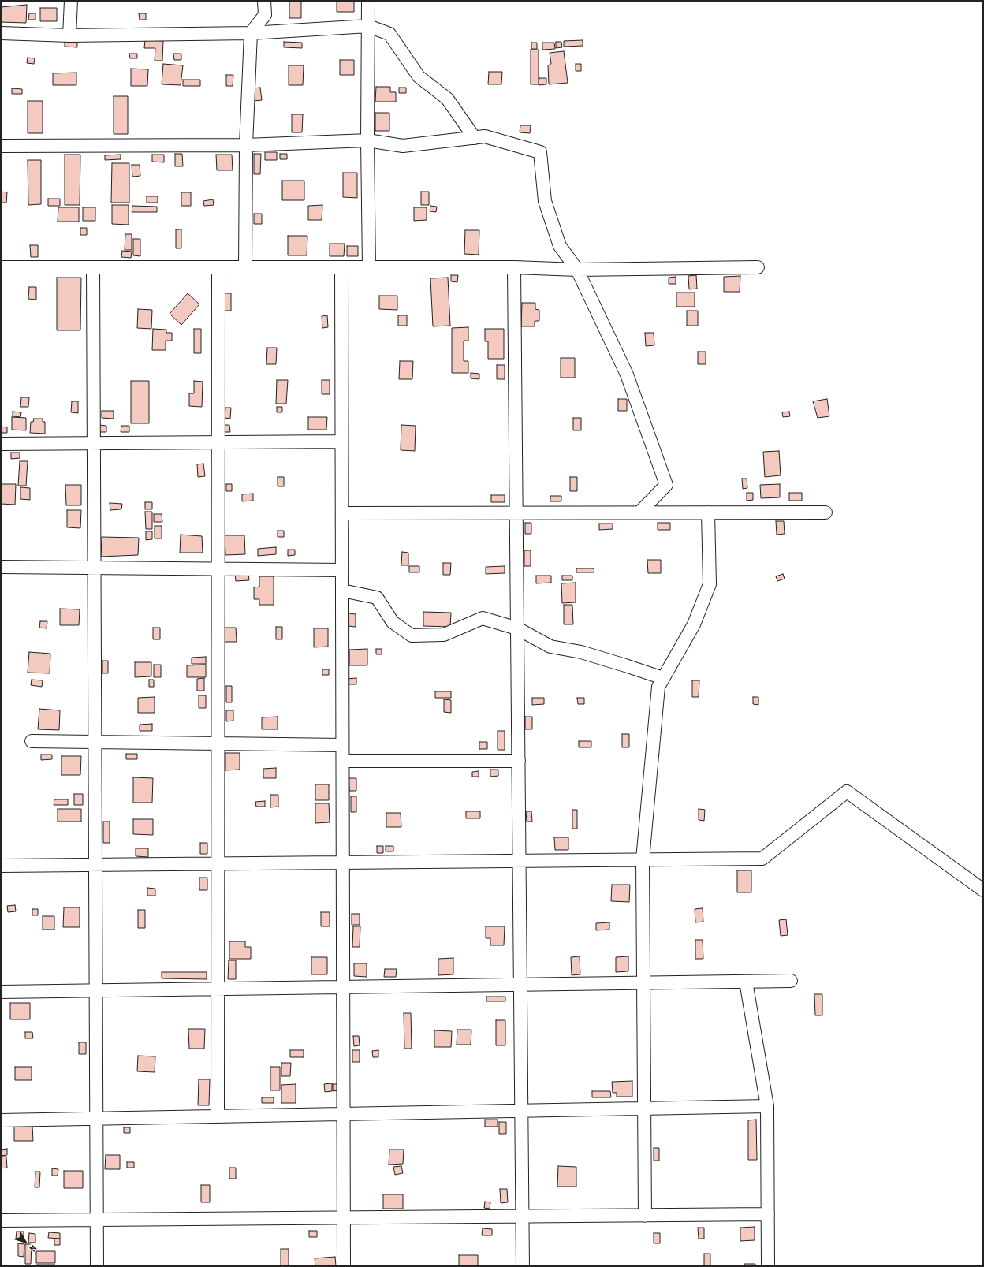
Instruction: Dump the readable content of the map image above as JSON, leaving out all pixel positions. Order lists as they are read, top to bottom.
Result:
{
  "north": "bottom right"
}
